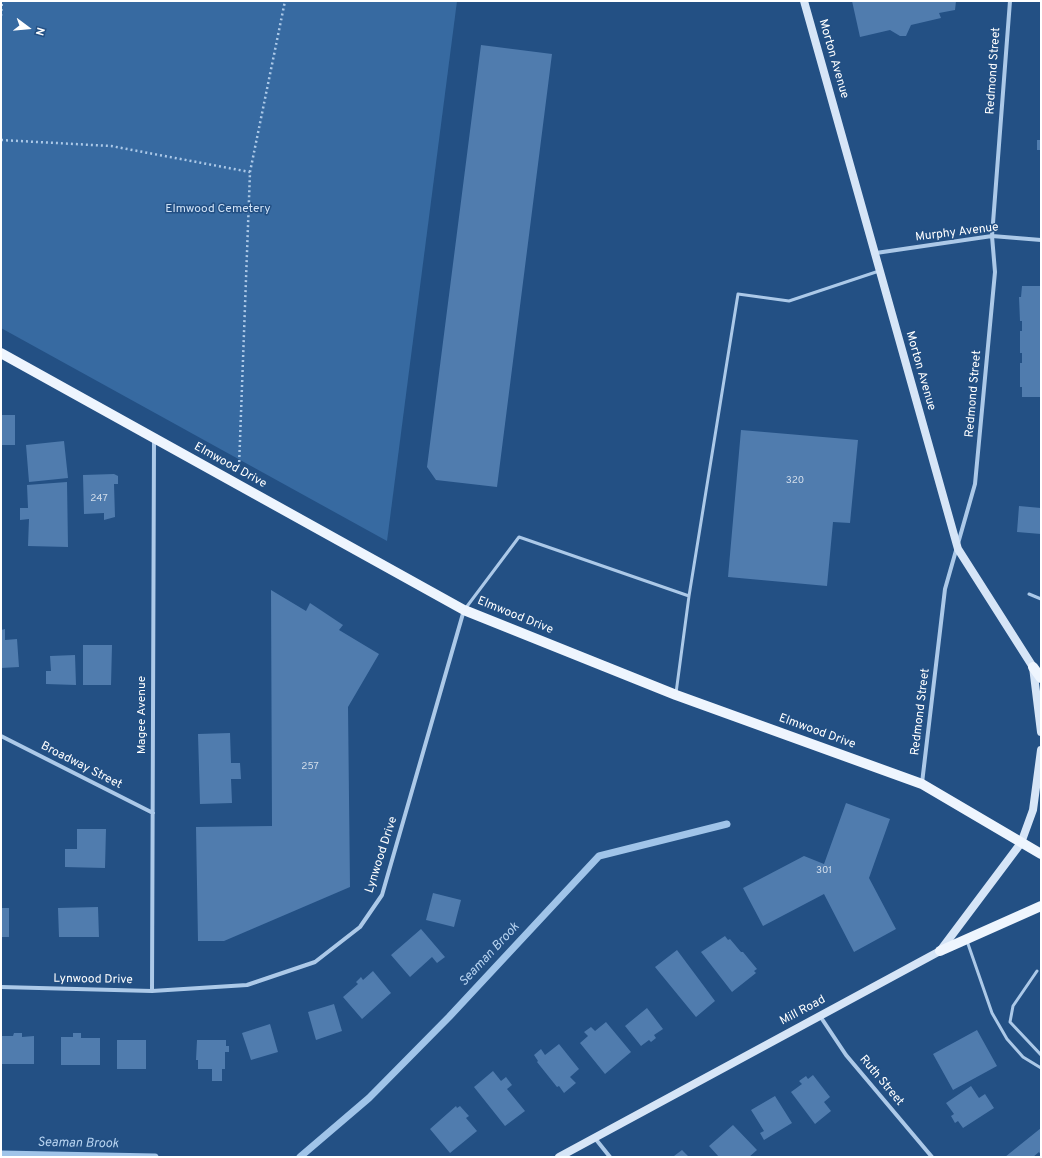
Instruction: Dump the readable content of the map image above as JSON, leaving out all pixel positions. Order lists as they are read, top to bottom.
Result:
{
  "streets": {
    "main road": ["Elmwood Drive"],
    "street": [
      "Morton Avenue",
      "Redmond Street",
      "Murphy Avenue",
      "Magee Avenue",
      "Broadway Street",
      "Lynwood Drive",
      "Mill Road",
      "Ruth Street"
    ]
  },
  "crossings": [
    ["Morton Avenue", "Redmond Street"],
    ["Morton Avenue", "Murphy Avenue"],
    ["Redmond Street", "Murphy Avenue"],
    ["Redmond Street", "Elmwood Drive"],
    ["Elmwood Drive", "Magee Avenue"],
    ["Elmwood Drive", "Lynwood Drive"],
    ["Elmwood Drive", "Mill Road"],
    ["Magee Avenue", "Broadway Street"],
    ["Magee Avenue", "Lynwood Drive"],
    ["Mill Road", "Ruth Street"]
  ],
  "water": ["Seaman Brook"],
  "parks": ["Elmwood Cemetery"],
  "house_numbers": [
    "320",
    "247",
    "257",
    "301"
  ],
  "north": "right"
}
